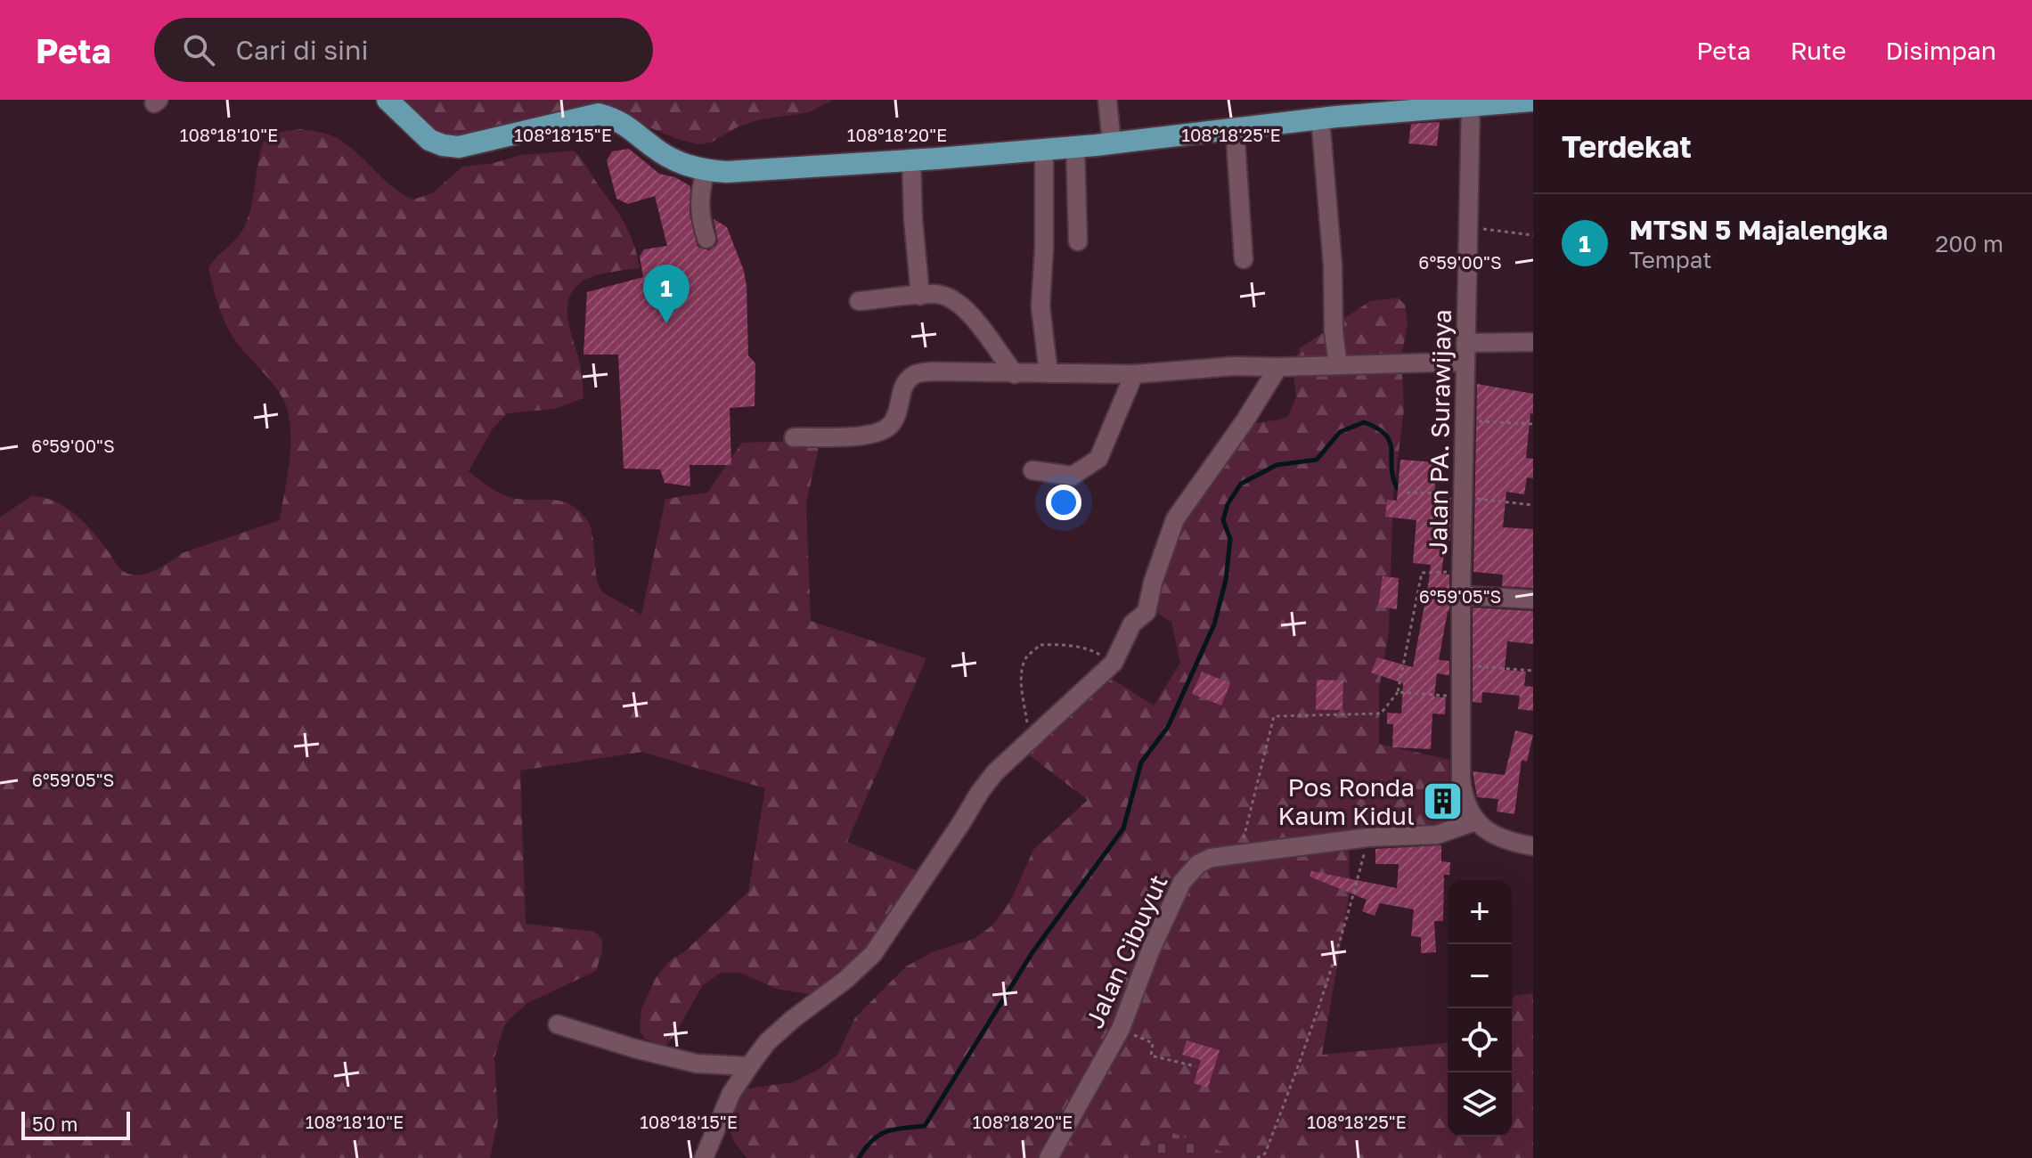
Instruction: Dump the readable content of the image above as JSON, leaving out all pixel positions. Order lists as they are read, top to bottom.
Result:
{
  "streets": {
    "street": ["Jalan PA. Surawijaya", "Jalan Cibuyut"]
  },
  "crossings": [
    ["Jalan PA. Surawijaya", "Jalan Cibuyut"]
  ],
  "places": {
    "building": ["Pos Ronda Kaum Kidul"]
  },
  "scale_bar": "50 m",
  "page": {
    "header": "Peta",
    "search": "Cari di sini",
    "nav": ["Peta", "Rute", "Disimpan"],
    "heading": "Terdekat",
    "list": [
      {
        "mark": "1",
        "name": "MTSN 5 Majalengka",
        "note": "Tempat",
        "value": "200 m"
      }
    ],
    "pins": "1",
    "map_buttons": ["+", "−"],
    "scale": "50 m"
  },
  "coordinates": [
    "108°18'10\"E",
    "108°18'15\"E",
    "108°18'20\"E",
    "108°18'25\"E",
    "6°59'00\"S",
    "6°59'05\"S"
  ]
}
